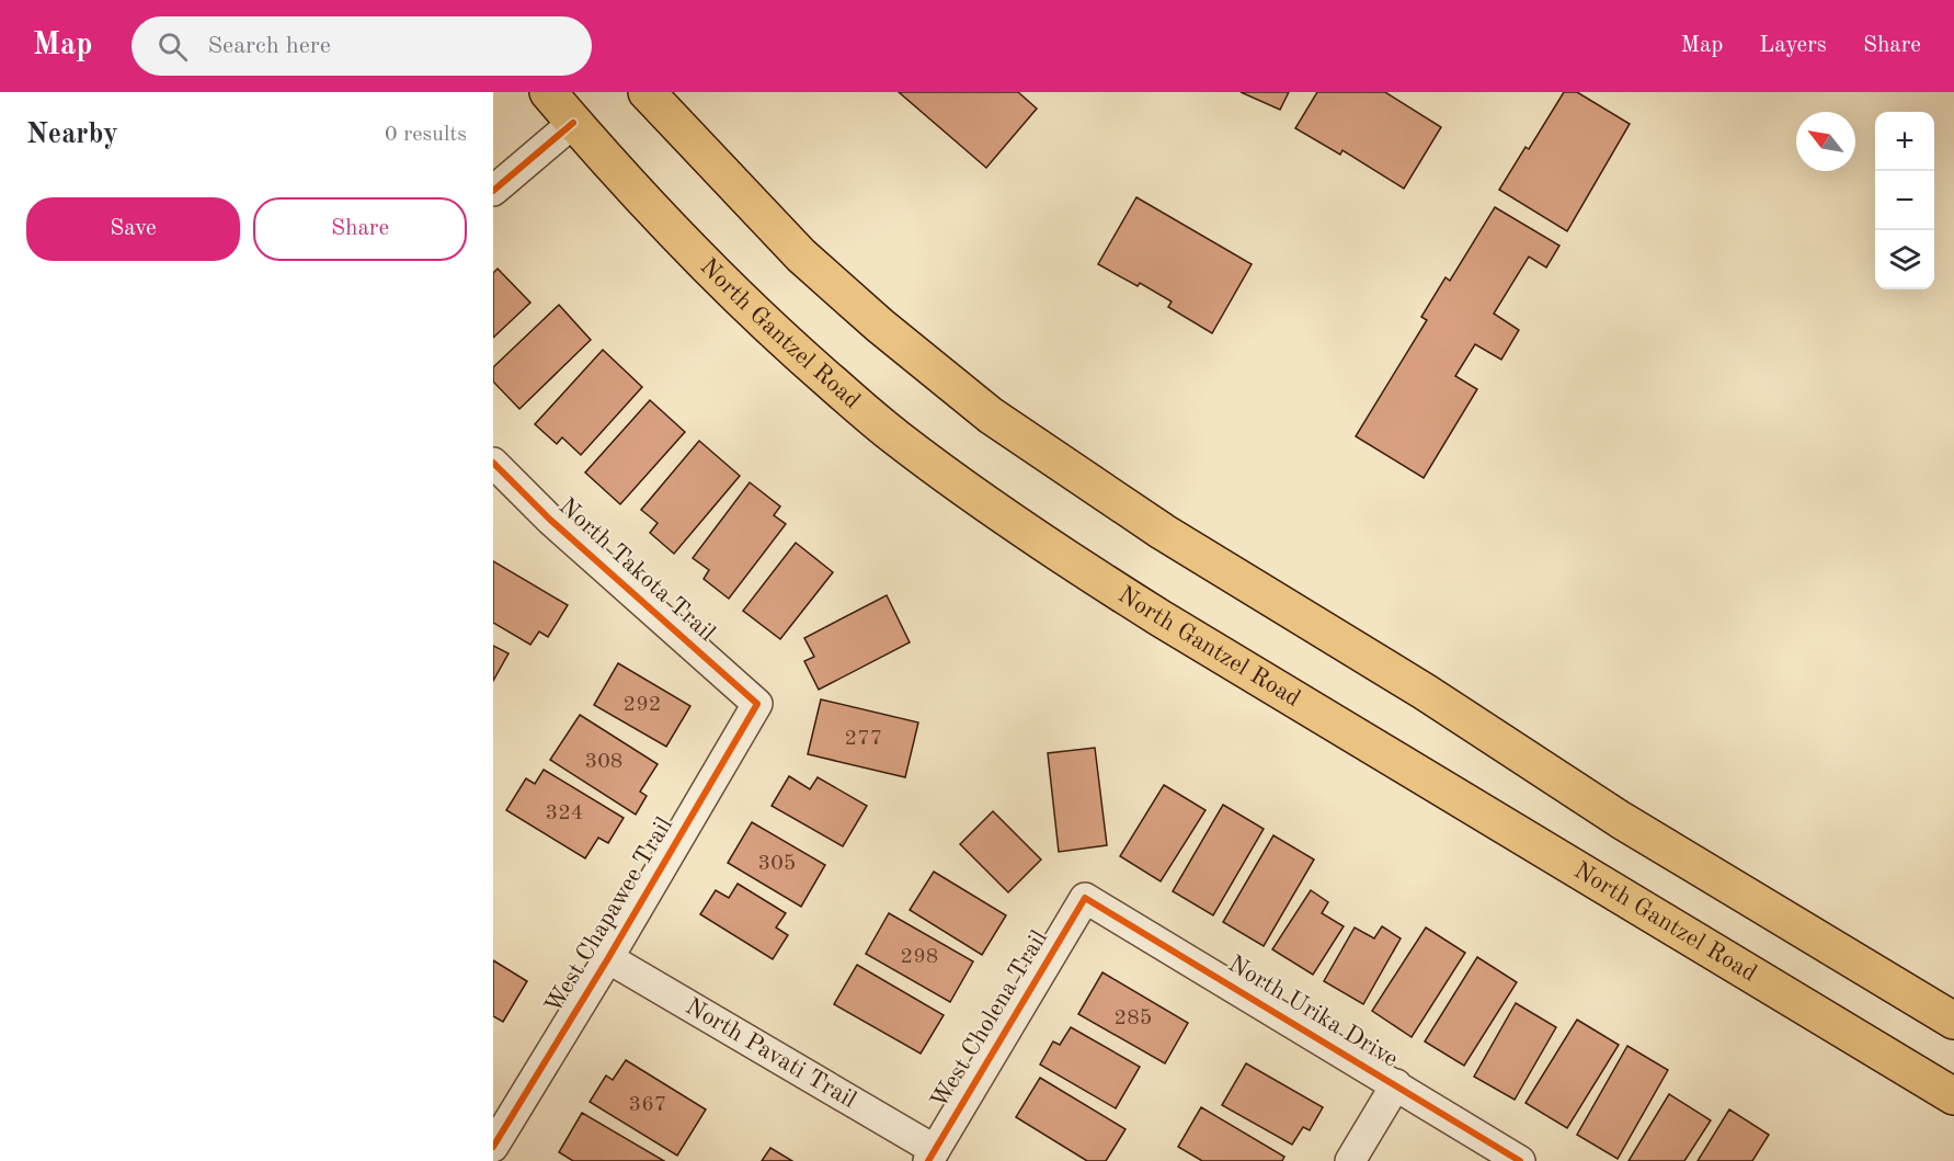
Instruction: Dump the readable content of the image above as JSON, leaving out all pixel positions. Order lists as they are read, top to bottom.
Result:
{
  "streets": {
    "main road": ["North Gantzel Road"],
    "street": [
      "North Takota Trail",
      "West Chapawee Trail",
      "North Urika Drive",
      "West Cholena Trail",
      "North Pavati Trail"
    ]
  },
  "crossings": [
    ["North Takota Trail", "West Chapawee Trail"],
    ["West Chapawee Trail", "North Pavati Trail"],
    ["North Urika Drive", "West Cholena Trail"],
    ["West Cholena Trail", "North Pavati Trail"]
  ],
  "house_numbers": [
    "292",
    "277",
    "308",
    "324",
    "305",
    "298",
    "285",
    "367"
  ],
  "north": "top left",
  "page": {
    "header": "Map",
    "search": "Search here",
    "nav": ["Map", "Layers", "Share"],
    "heading": ["Nearby", "0 results"],
    "map_buttons": ["+", "−"],
    "buttons": ["Save", "Share"]
  }
}
